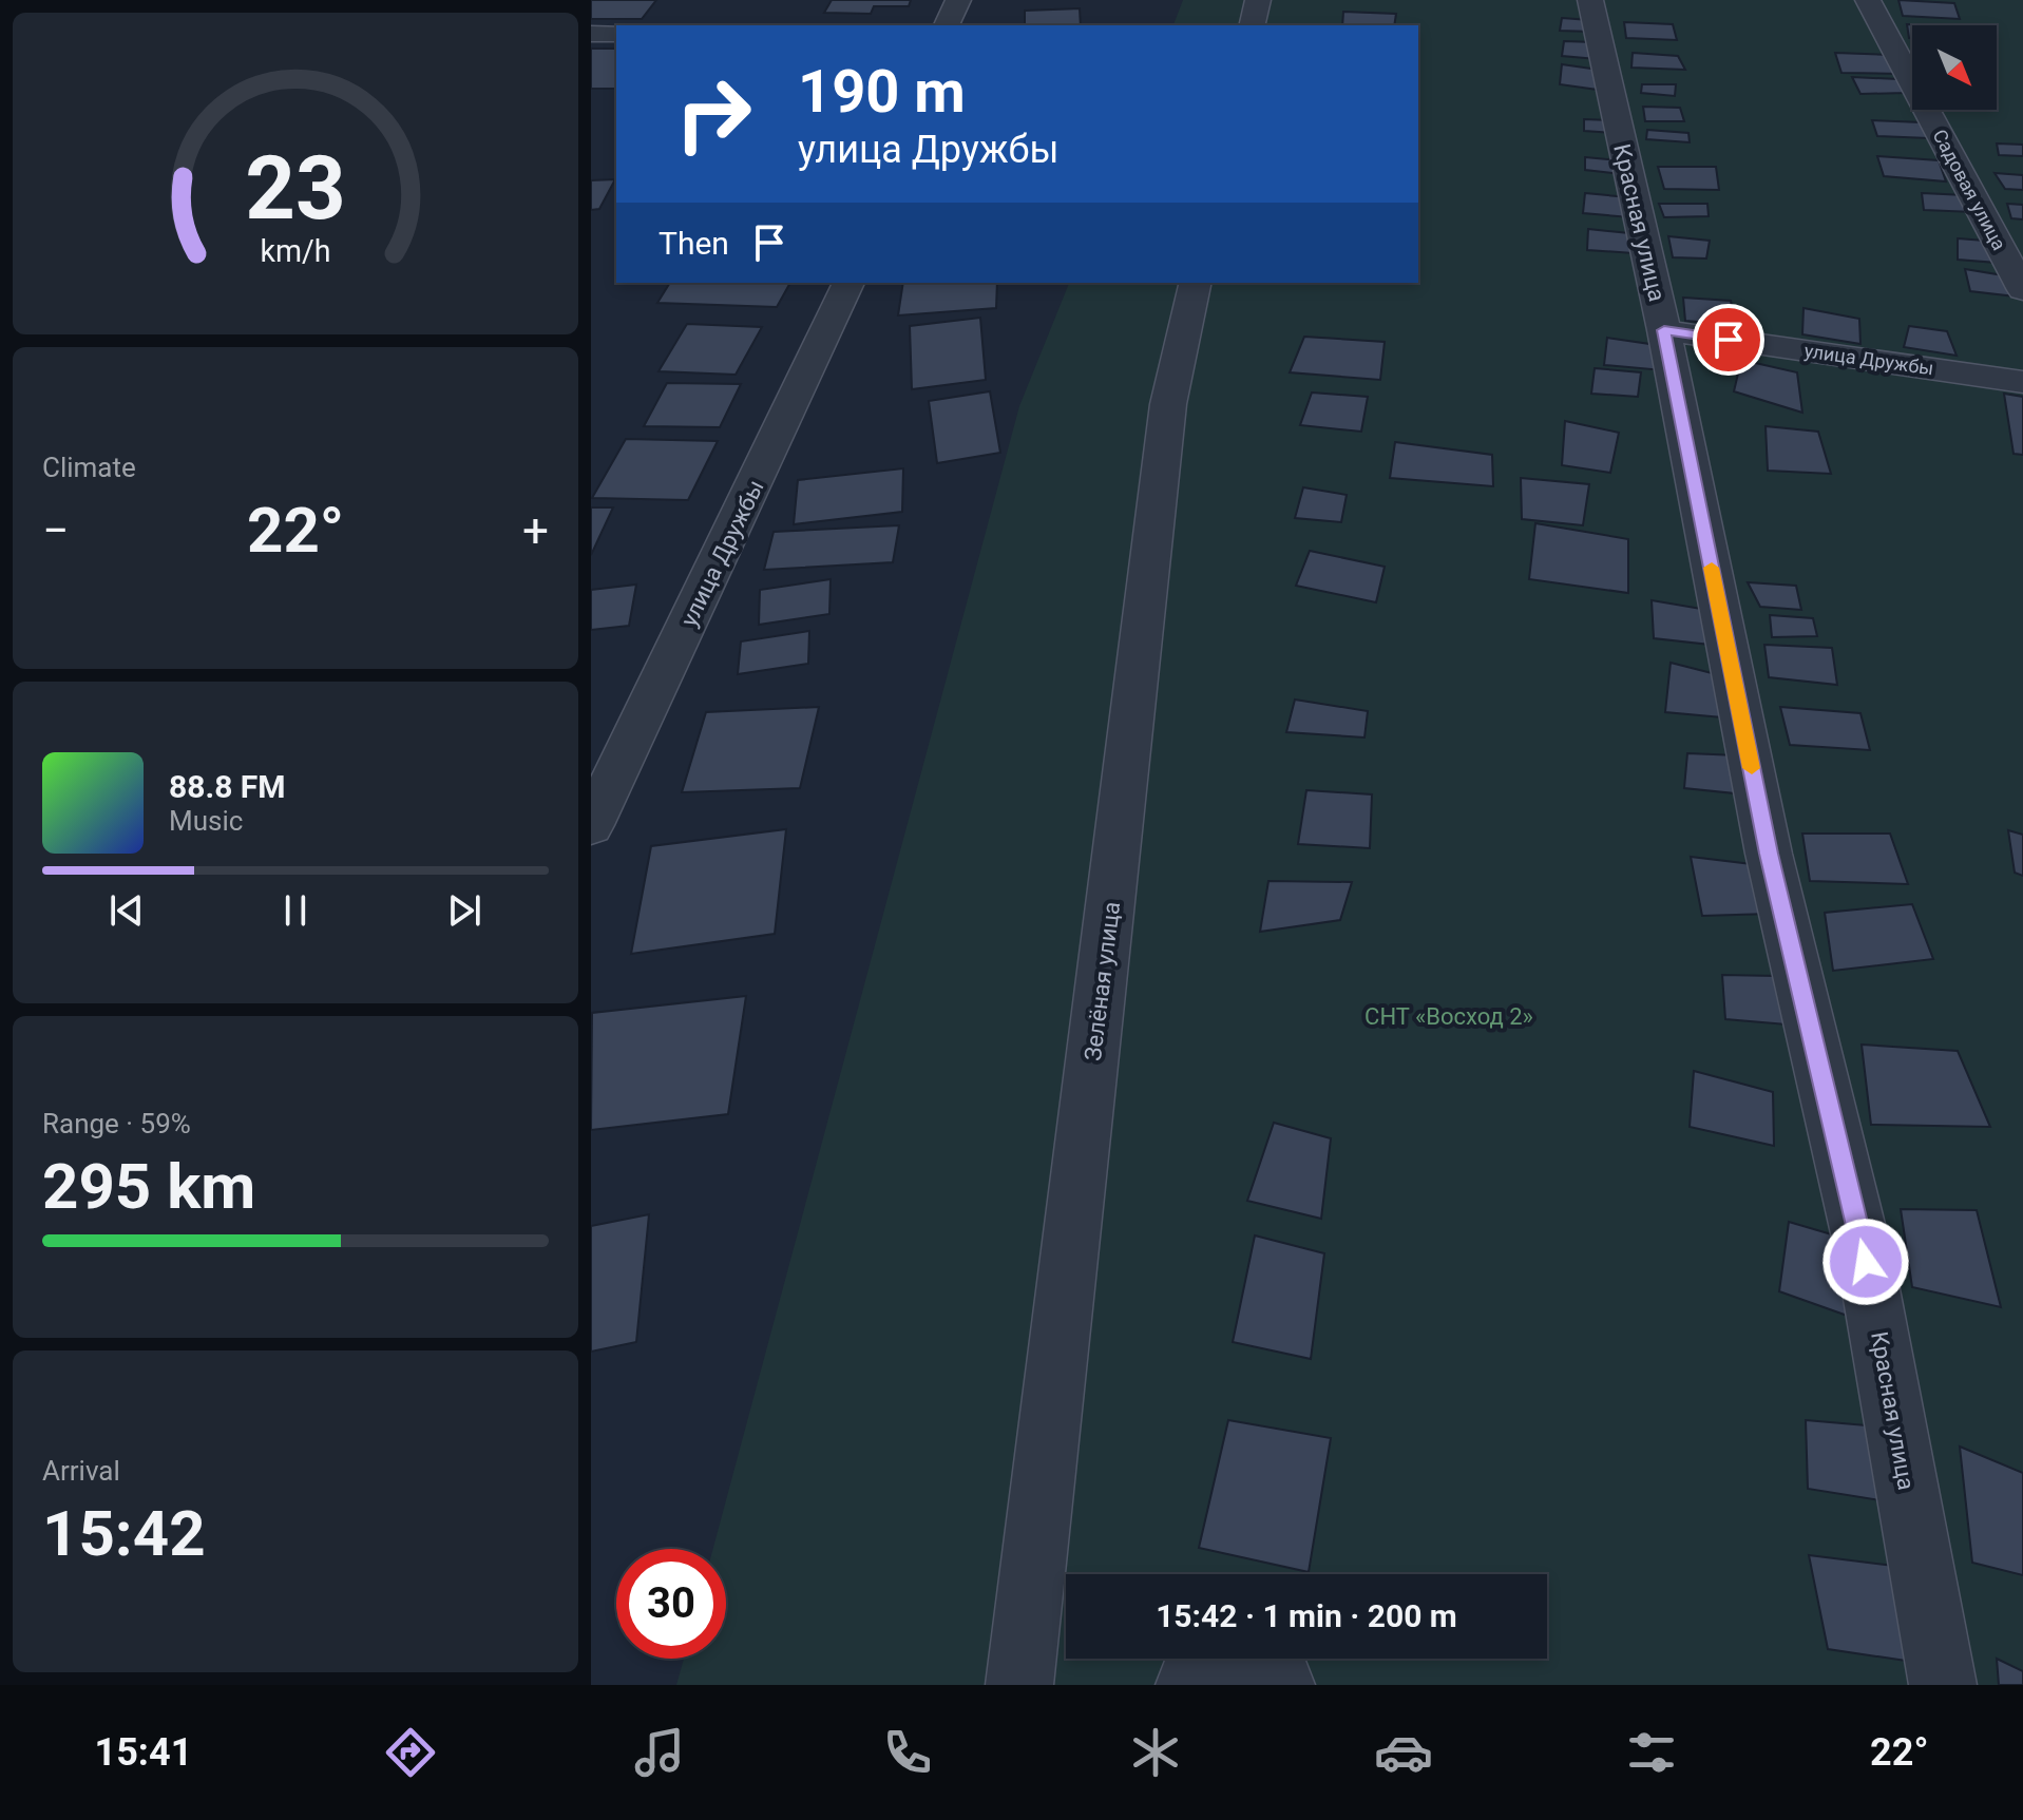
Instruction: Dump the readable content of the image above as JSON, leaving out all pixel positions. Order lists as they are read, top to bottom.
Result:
{
  "streets": {
    "street": [
      "Садовая улица",
      "Красная улица",
      "улица Дружбы",
      "Зелёная улица"
    ]
  },
  "crossings": [
    ["Красная улица", "улица Дружбы"]
  ],
  "parks": ["СНТ «Восход 2»"],
  "north": "bottom right",
  "page": {
    "turn": ["190 m", "улица Дружбы"],
    "then": "Then",
    "tile": [
      "Climate",
      ["Range · 59%", "295 km"],
      ["Arrival", "15:42"]
    ],
    "heat": ["−", "22°", "+"],
    "song": ["88.8 FM", "Music"],
    "limit": "30",
    "trip": "15:42 · 1 min · 200 m",
    "tabs": ["15:41", "22°"],
    "gauge": ["23", "km/h"]
  }
}
